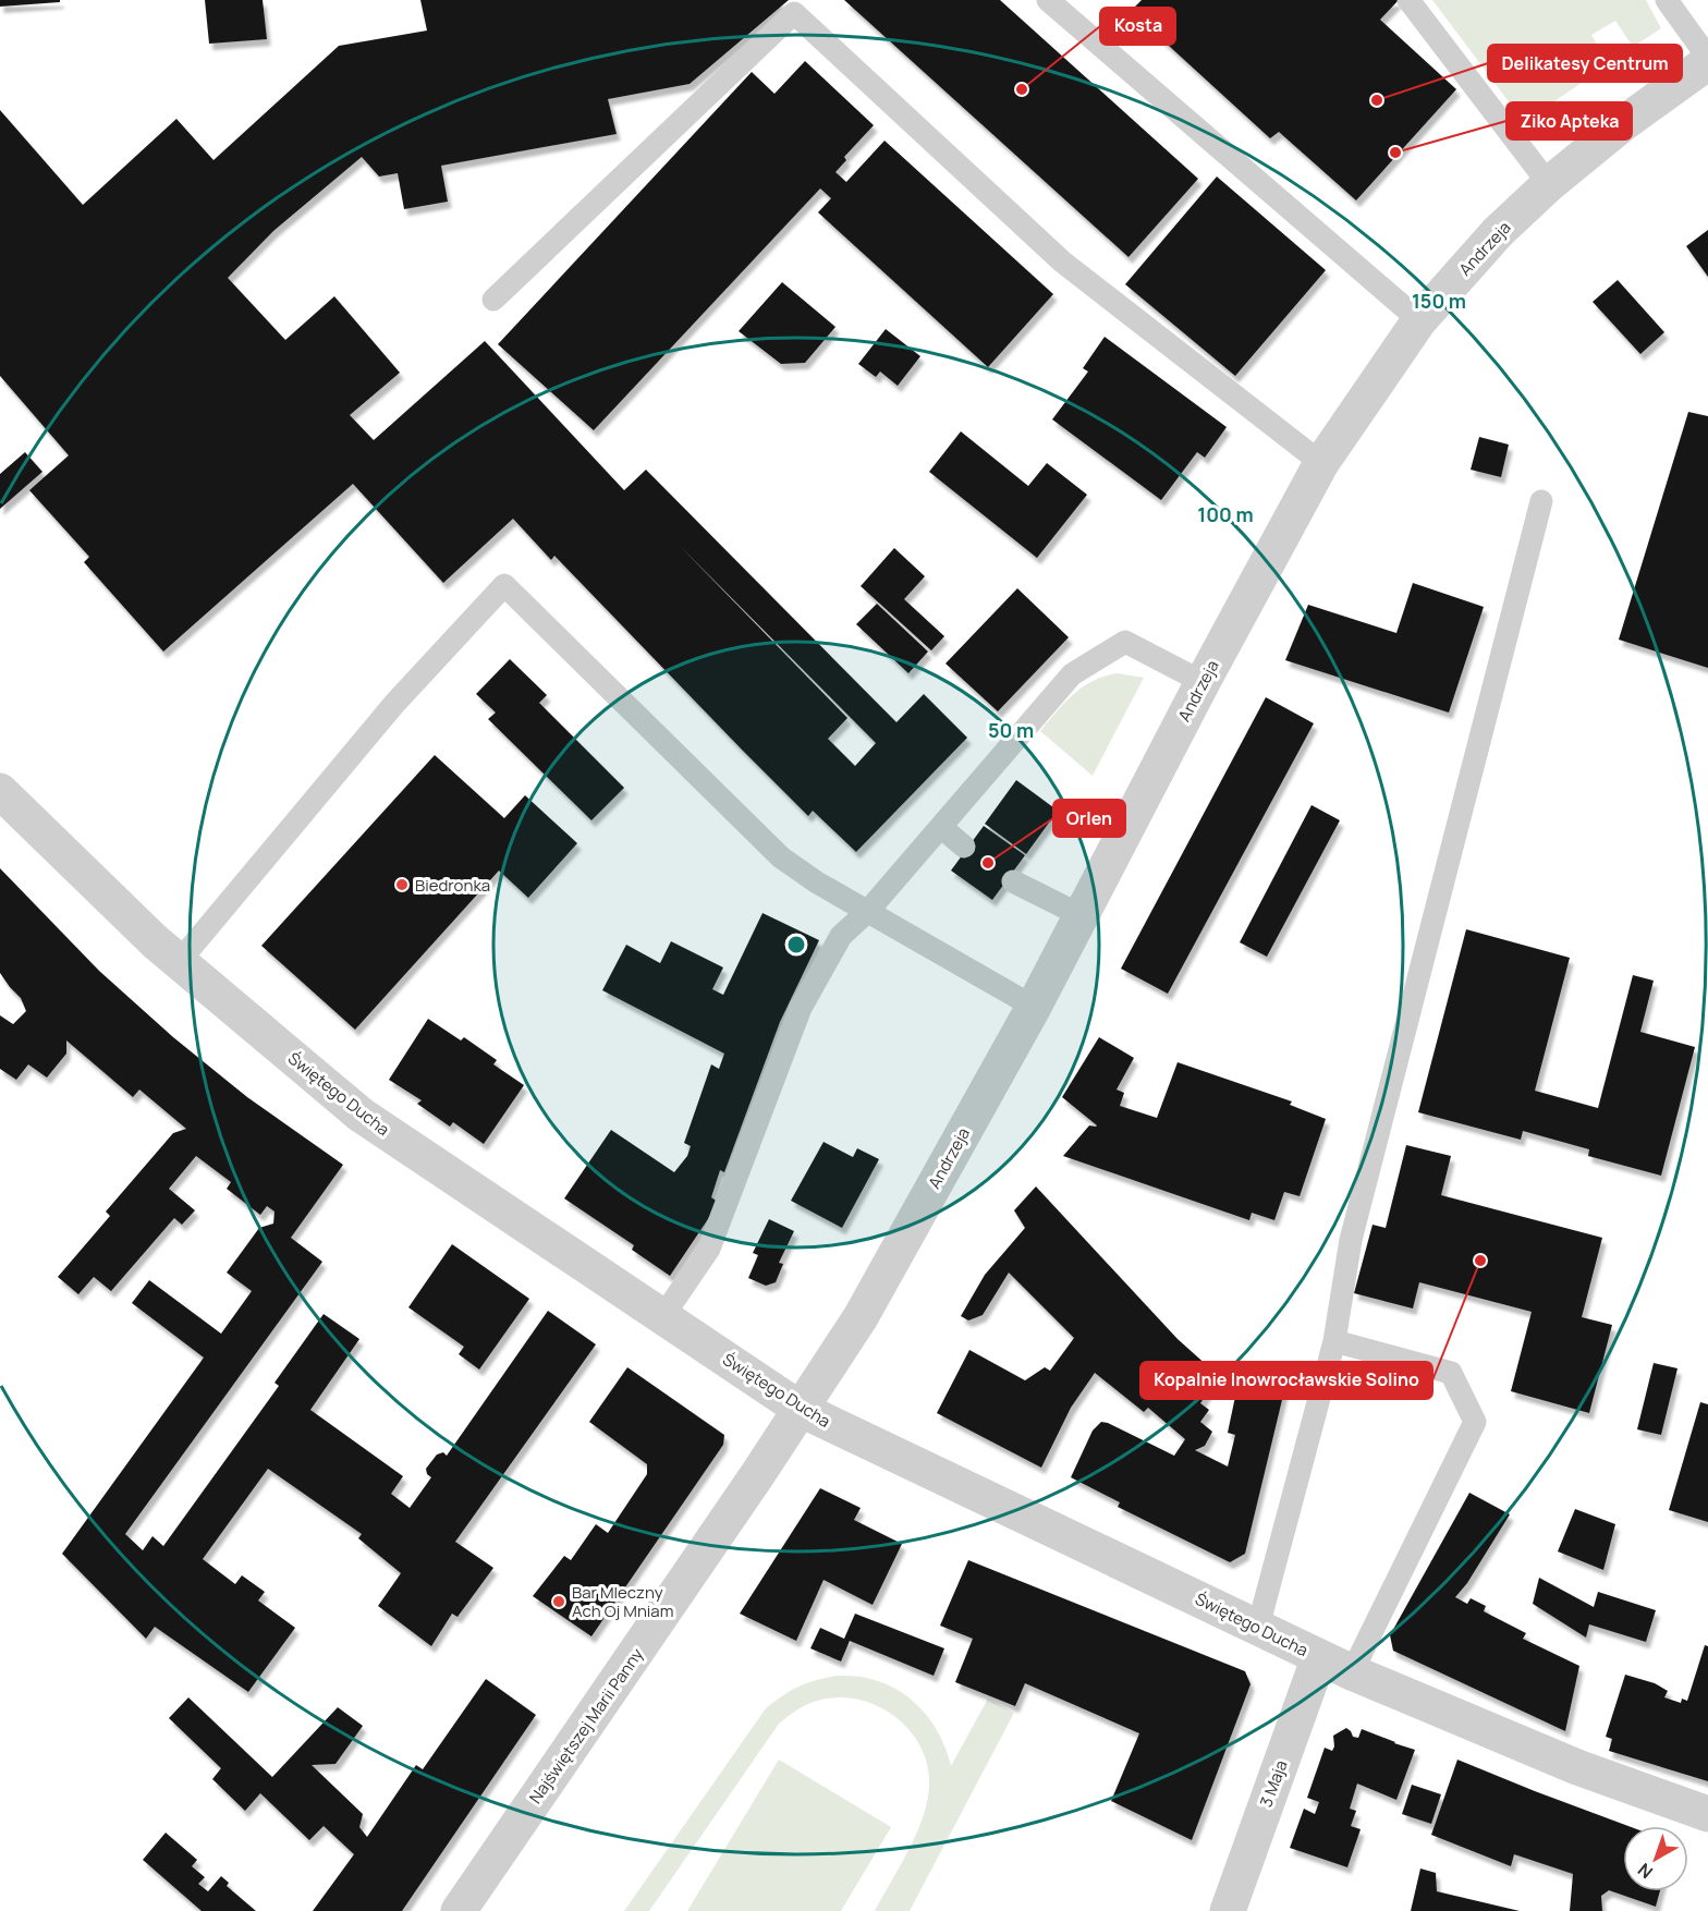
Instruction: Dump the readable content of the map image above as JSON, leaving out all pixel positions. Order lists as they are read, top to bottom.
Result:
{
  "streets": {
    "street": [
      "Andrzeja",
      "Świętego Ducha",
      "Najświętszej Marii Panny",
      "3 Maja"
    ]
  },
  "crossings": [
    ["Andrzeja", "Świętego Ducha"],
    ["Andrzeja", "Najświętszej Marii Panny"],
    ["Świętego Ducha", "Najświętszej Marii Panny"],
    ["Świętego Ducha", "3 Maja"]
  ],
  "places": [
    "Kosta",
    "Delikatesy Centrum",
    "Ziko Apteka",
    "Orlen",
    "Biedronka",
    "Kopalnie Inowrocławskie Solino",
    "Bar Mleczny Ach Oj Mniam"
  ],
  "north": "bottom left",
  "rings": ["150 m", "100 m", "50 m"]
}
